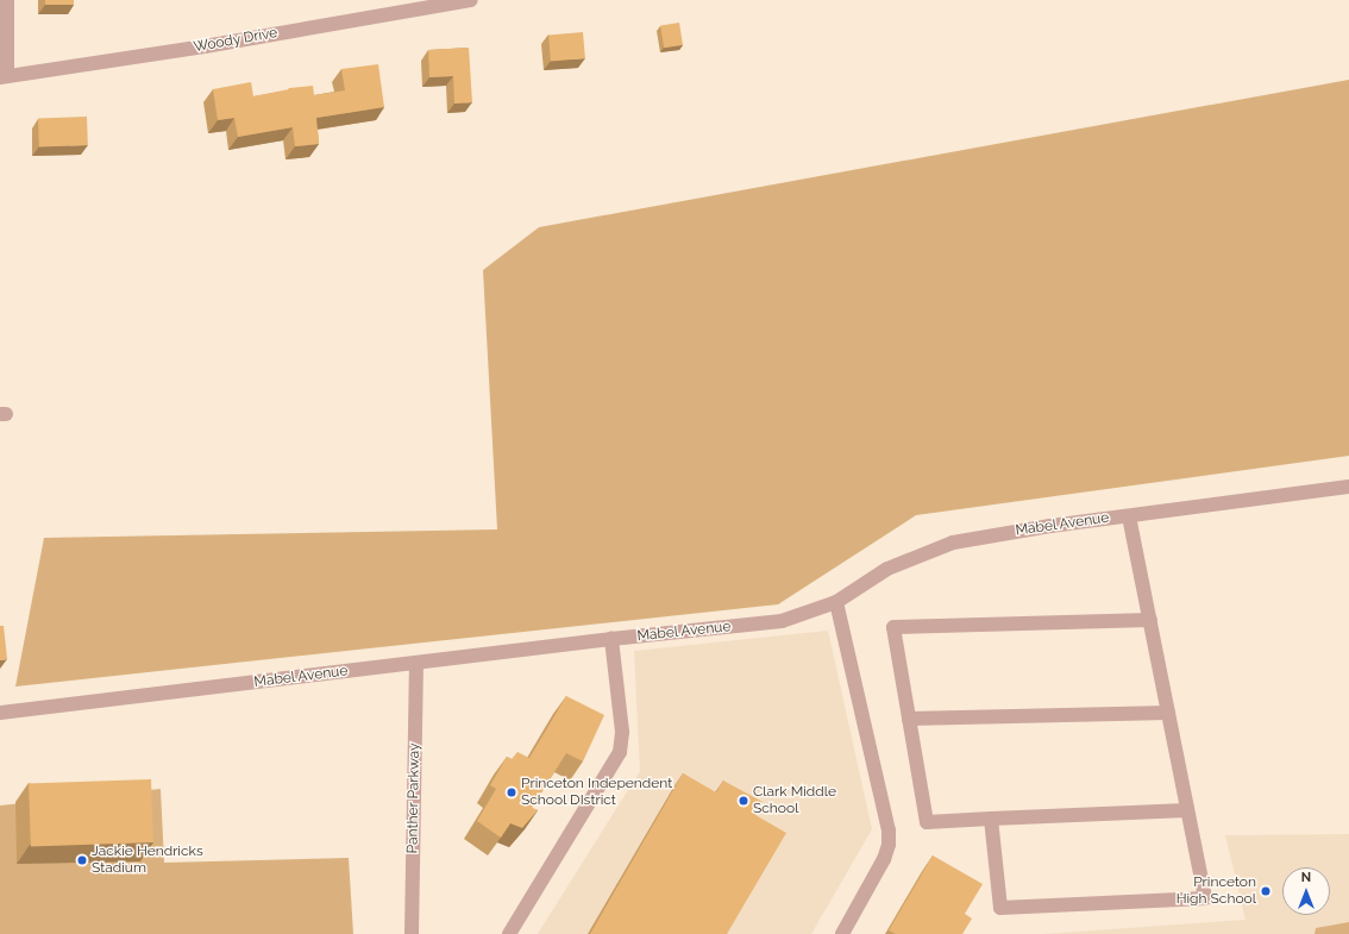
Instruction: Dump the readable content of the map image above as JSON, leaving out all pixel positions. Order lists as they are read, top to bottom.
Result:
{
  "streets": {
    "street": ["Woody Drive", "Mabel Avenue", "Panther Parkway"]
  },
  "crossings": [
    ["Mabel Avenue", "Panther Parkway"]
  ],
  "places": [
    "Princeton Independent School DIstrict",
    "Clark Middle School",
    "Jackie Hendricks Stadium",
    "Princeton High School"
  ],
  "north": "top"
}
